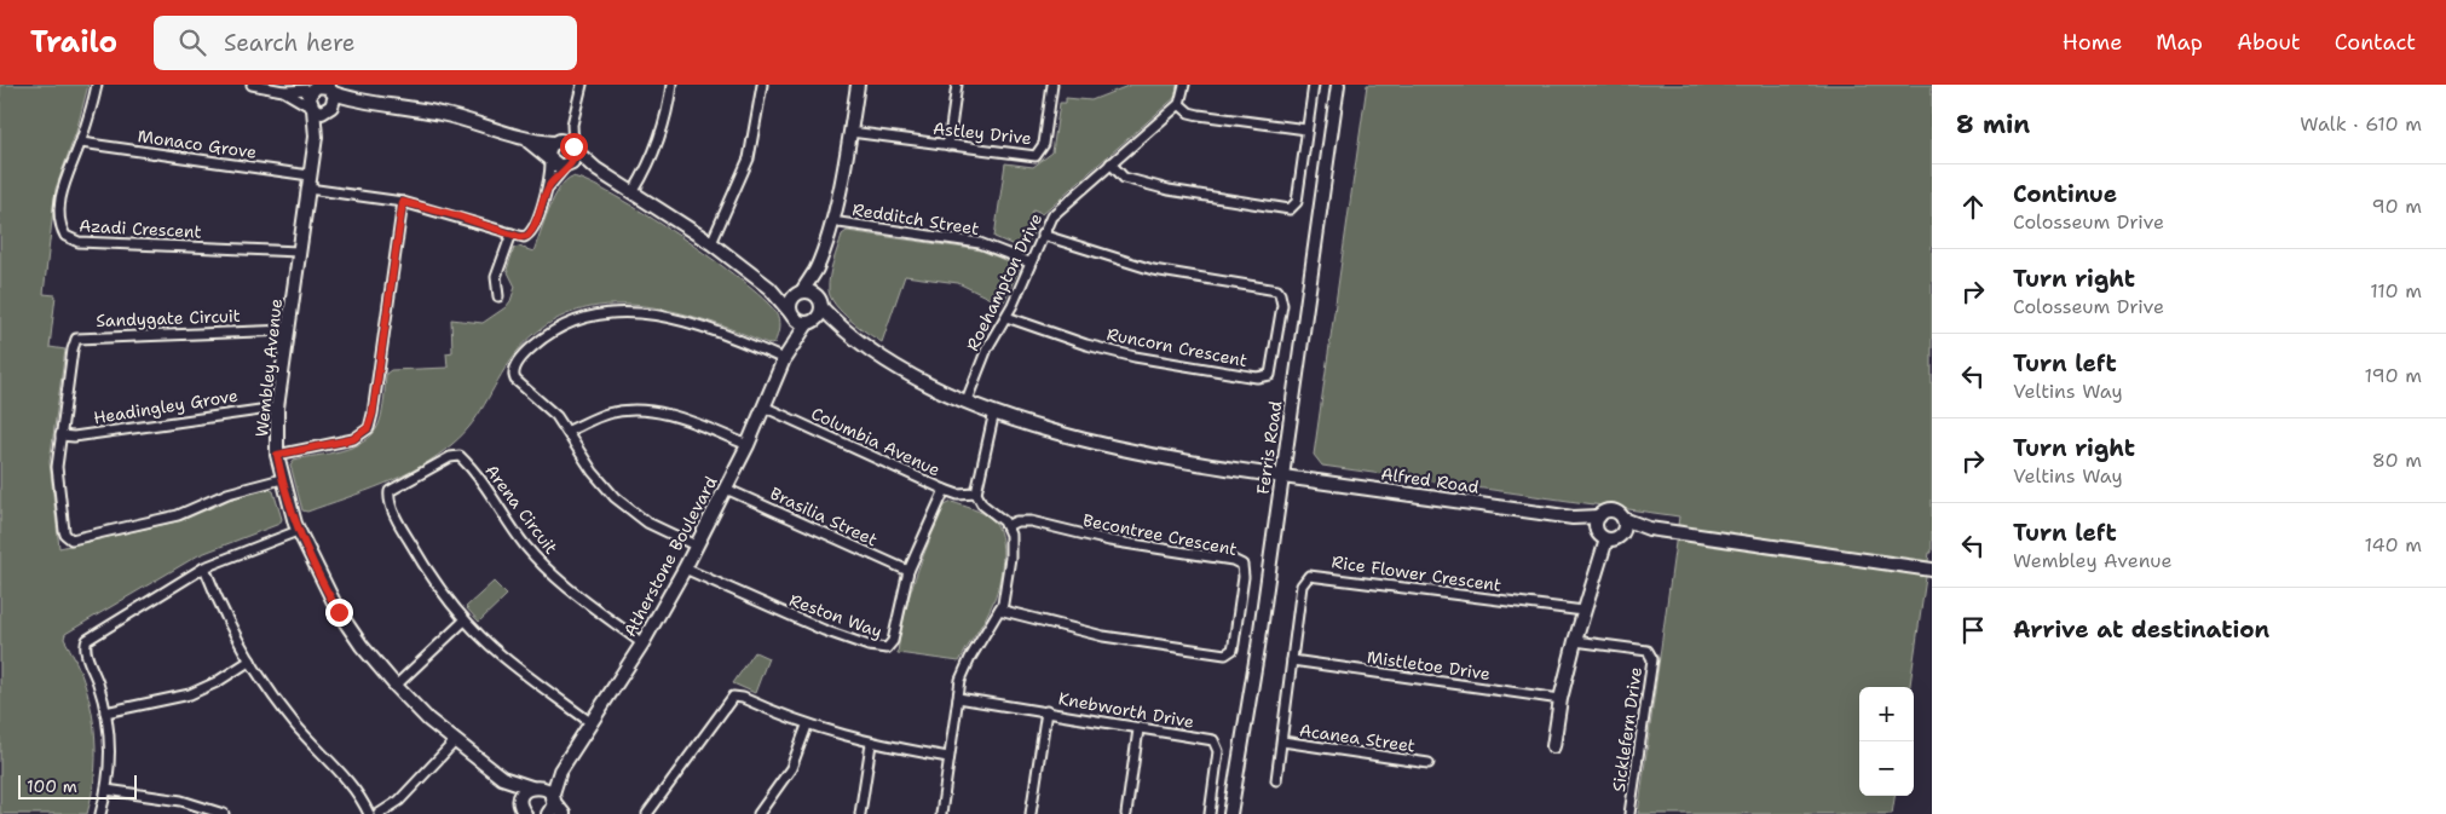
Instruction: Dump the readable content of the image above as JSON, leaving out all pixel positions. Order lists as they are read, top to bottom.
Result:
{
  "streets": {
    "street": [
      "Astley Drive",
      "Monaco Grove",
      "Redditch Street",
      "Azadi Crescent",
      "Roehampton Drive",
      "Sandygate Circuit",
      "Runcorn Crescent",
      "Wembley Avenue",
      "Headingley Grove",
      "Columbia Avenue",
      "Ferris Road",
      "Alfred Road",
      "Arena Circuit",
      "Brasilia Street",
      "Becontree Crescent",
      "Atherstone Boulevard",
      "Rice Flower Crescent",
      "Reston Way",
      "Mistletoe Drive",
      "Knebworth Drive",
      "Sicklefern Drive",
      "Acanea Street"
    ]
  },
  "crossings": [
    ["Monaco Grove", "Azadi Crescent"],
    ["Monaco Grove", "Wembley Avenue"],
    ["Redditch Street", "Roehampton Drive"],
    ["Azadi Crescent", "Wembley Avenue"],
    ["Roehampton Drive", "Runcorn Crescent"],
    ["Roehampton Drive", "Alfred Road"],
    ["Sandygate Circuit", "Wembley Avenue"],
    ["Sandygate Circuit", "Headingley Grove"],
    ["Wembley Avenue", "Headingley Grove"],
    ["Wembley Avenue", "Atherstone Boulevard"],
    ["Columbia Avenue", "Atherstone Boulevard"],
    ["Columbia Avenue", "Reston Way"],
    ["Ferris Road", "Alfred Road"],
    ["Arena Circuit", "Atherstone Boulevard"],
    ["Brasilia Street", "Atherstone Boulevard"],
    ["Brasilia Street", "Reston Way"],
    ["Atherstone Boulevard", "Reston Way"],
    ["Rice Flower Crescent", "Mistletoe Drive"],
    ["Rice Flower Crescent", "Acanea Street"]
  ],
  "scale_bar": "100 m",
  "page": {
    "header": "Trailo",
    "search": "Search here",
    "nav": [
      "Home",
      "Map",
      "About",
      "Contact"
    ],
    "heading": ["8 min", "Walk · 610 m"],
    "list": [
      ["Continue", "Colosseum Drive", "90 m"],
      ["Turn right", "Colosseum Drive", "110 m"],
      ["Turn left", "Veltins Way", "190 m"],
      ["Turn right", "Veltins Way", "80 m"],
      ["Turn left", "Wembley Avenue", "140 m"],
      "Arrive at destination"
    ],
    "map_buttons": ["+", "−"],
    "scale": "100 m"
  }
}
